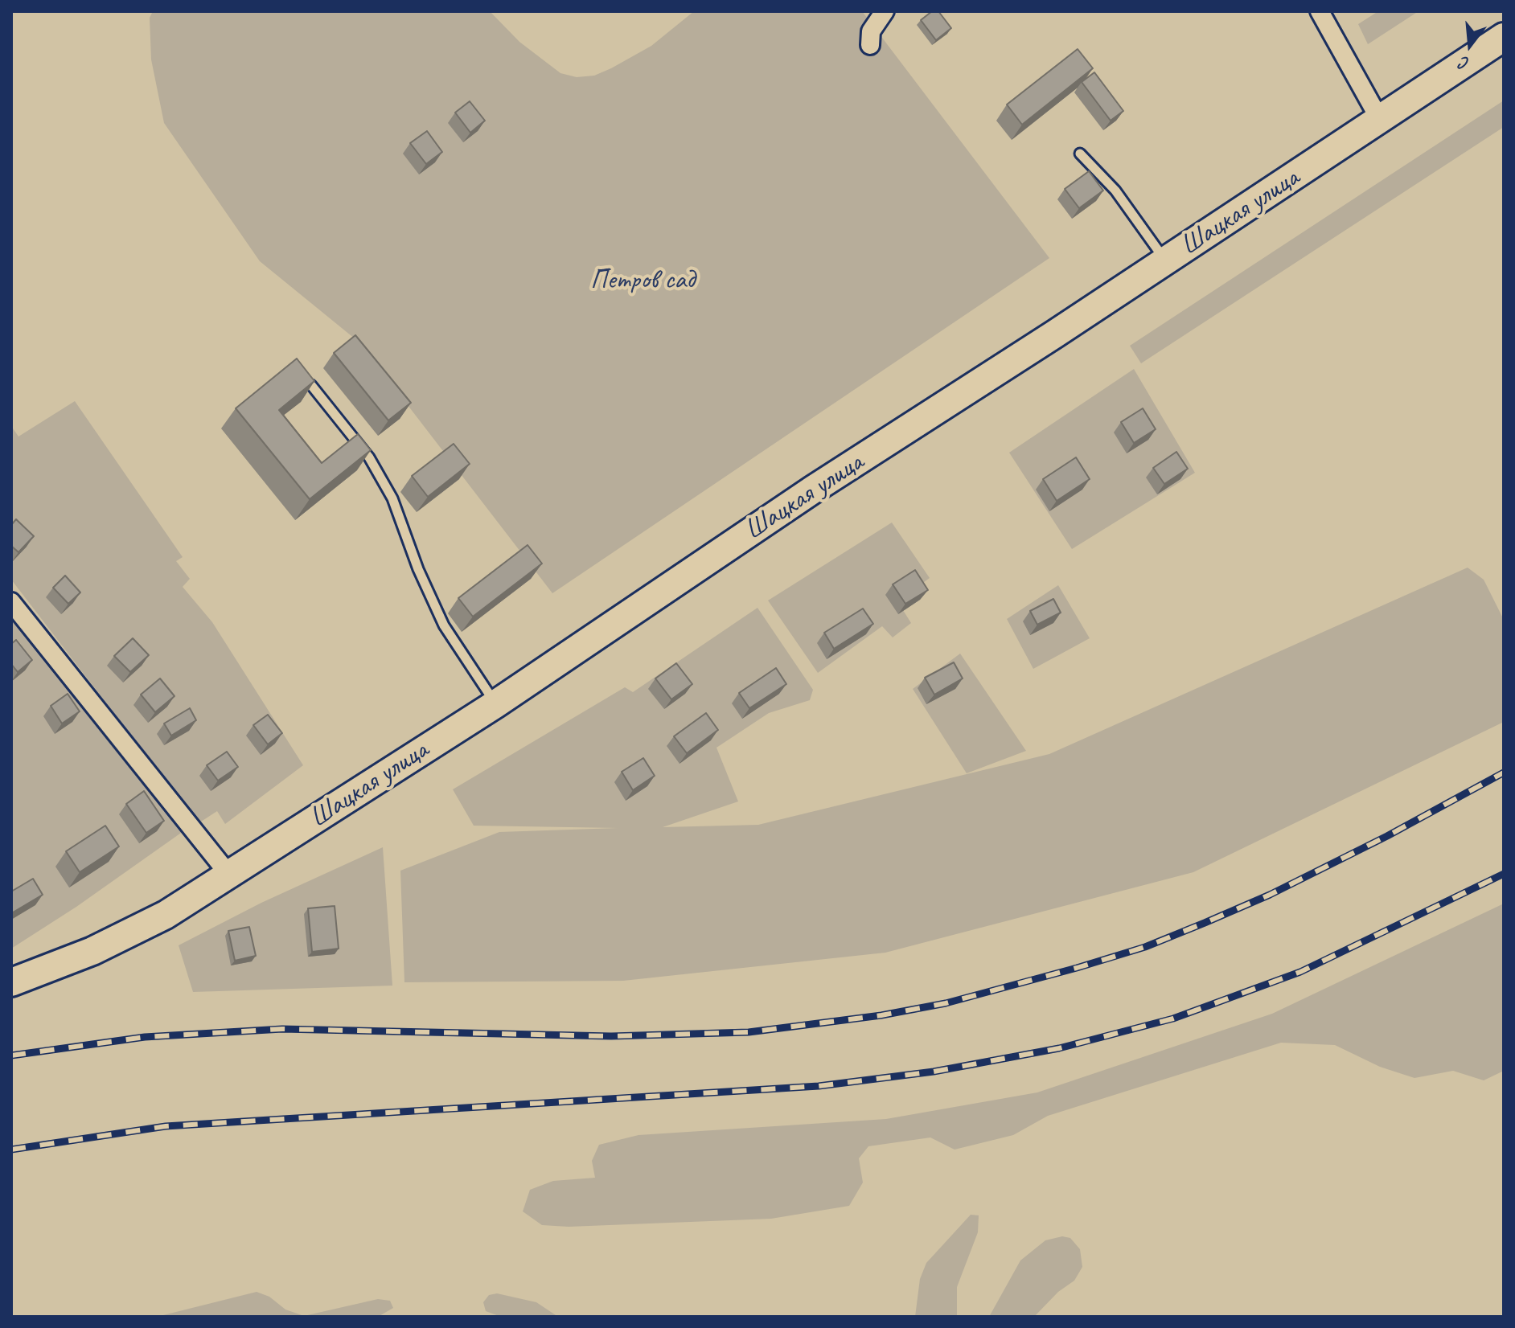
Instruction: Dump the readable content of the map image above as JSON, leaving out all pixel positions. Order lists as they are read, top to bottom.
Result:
{
  "streets": {
    "main road": ["Шацкая улица"]
  },
  "parks": ["Петров сад"],
  "north": "bottom"
}
